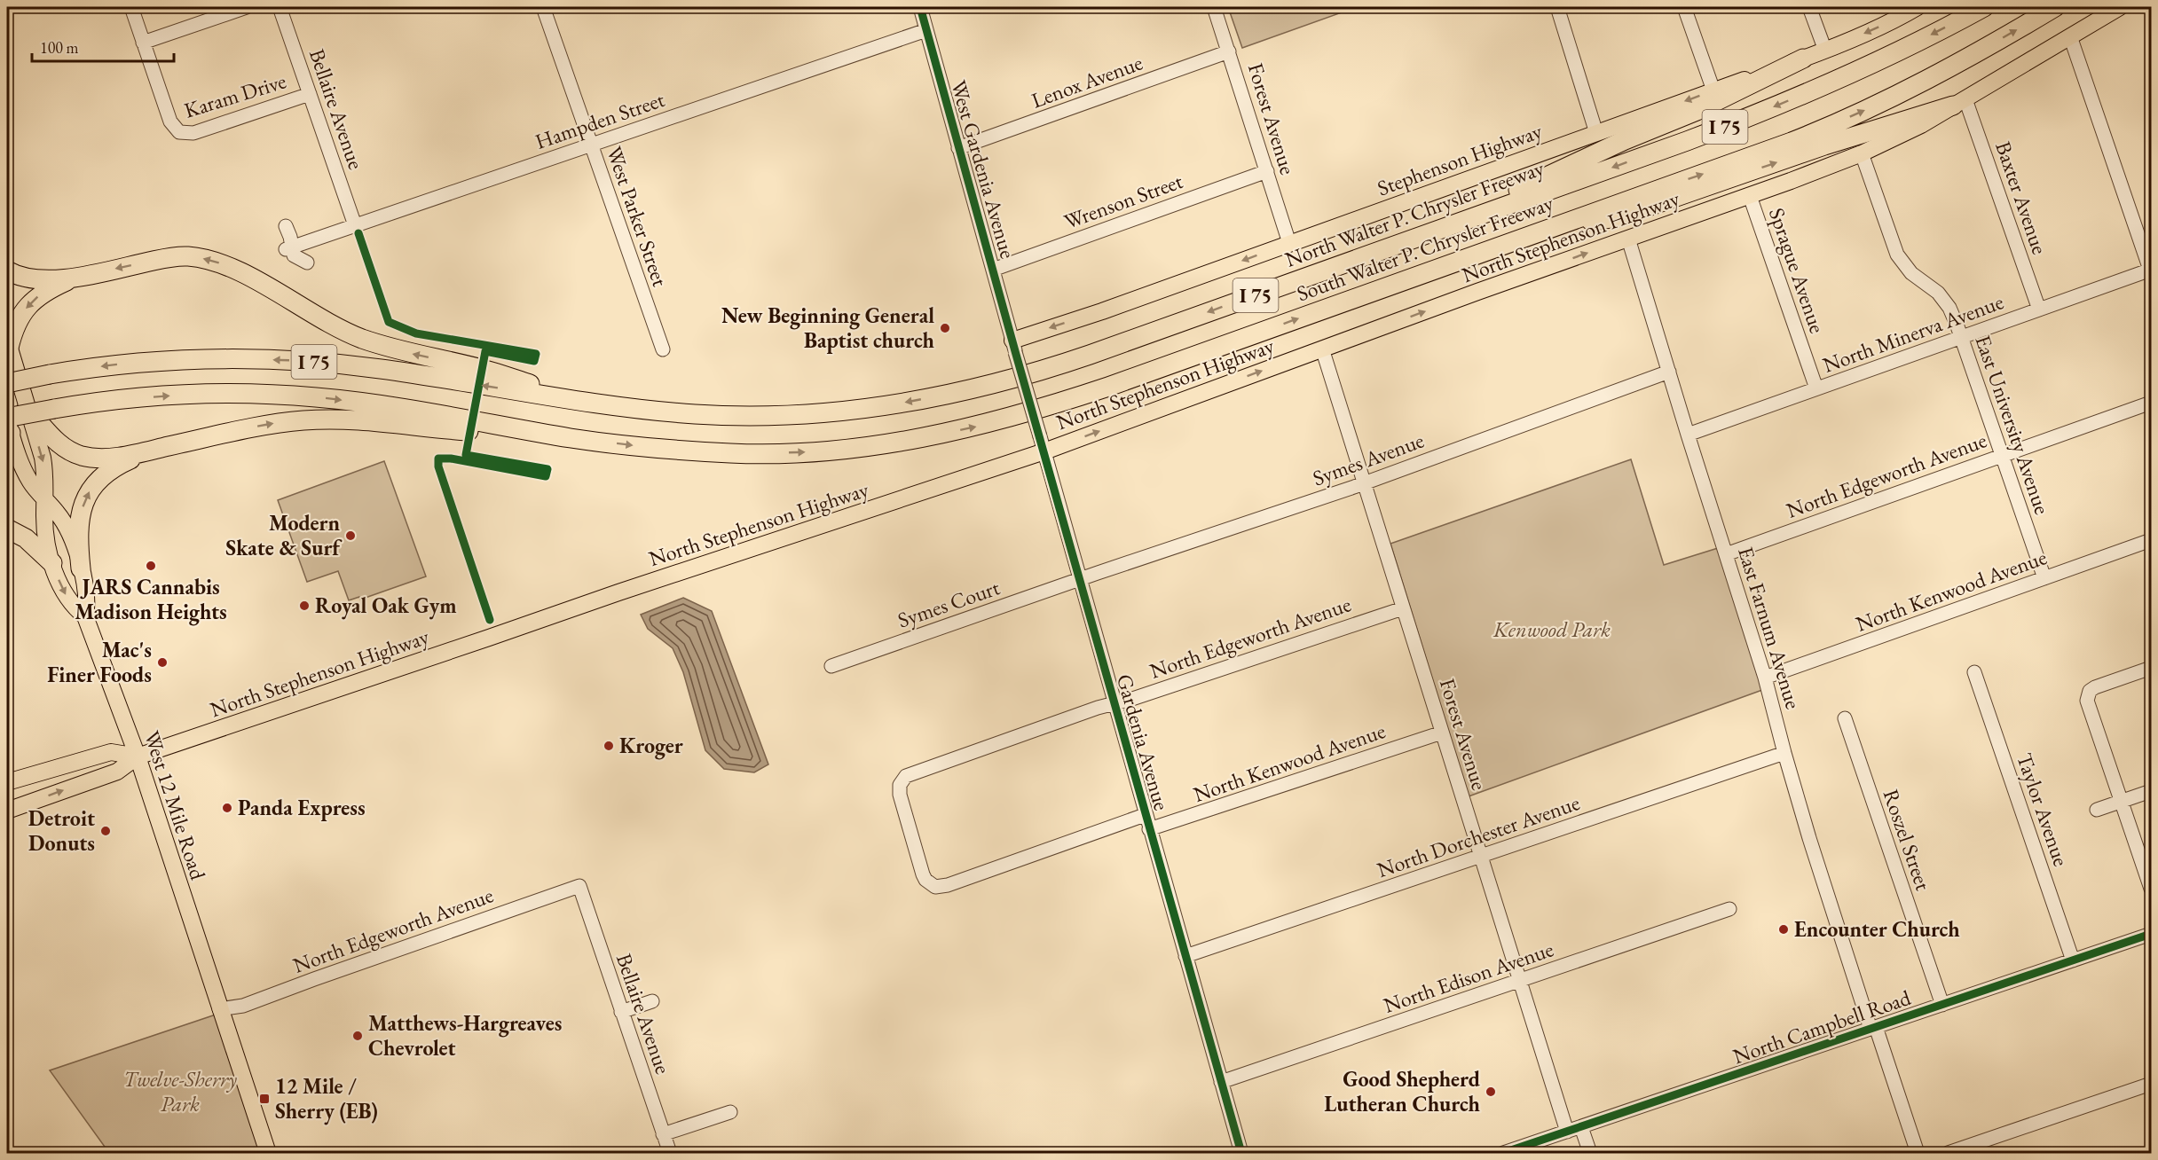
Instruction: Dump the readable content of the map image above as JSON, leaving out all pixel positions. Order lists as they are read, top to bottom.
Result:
{
  "streets": {
    "highway": ["I 75", "North Walter P. Chrysler Freeway", "South Walter P. Chrysler Freeway"],
    "main road": ["Stephenson Highway", "North Stephenson Highway", "West 12 Mile Road"],
    "street": [
      "Lenox Avenue",
      "Karam Drive",
      "Bellaire Avenue",
      "Forest Avenue",
      "Hampden Street",
      "West Gardenia Avenue",
      "Baxter Avenue",
      "Wrenson Street",
      "West Parker Street",
      "Sprague Avenue",
      "North Minerva Avenue",
      "East University Avenue",
      "Symes Avenue",
      "North Edgeworth Avenue",
      "North Kenwood Avenue",
      "Symes Court",
      "East Farnum Avenue",
      "Gardenia Avenue",
      "Taylor Avenue",
      "North Dorchester Avenue",
      "Roszel Street",
      "North Edison Avenue",
      "North Campbell Road"
    ]
  },
  "crossings": [
    ["Lenox Avenue", "Forest Avenue"],
    ["Lenox Avenue", "West Gardenia Avenue"],
    ["Karam Drive", "Bellaire Avenue"],
    ["Bellaire Avenue", "Hampden Street"],
    ["Bellaire Avenue", "North Edgeworth Avenue"],
    ["Forest Avenue", "Stephenson Highway"],
    ["Forest Avenue", "Wrenson Street"],
    ["Forest Avenue", "North Stephenson Highway"],
    ["Forest Avenue", "Symes Avenue"],
    ["Forest Avenue", "North Edgeworth Avenue"],
    ["Forest Avenue", "North Kenwood Avenue"],
    ["Forest Avenue", "North Dorchester Avenue"],
    ["Forest Avenue", "North Edison Avenue"],
    ["Forest Avenue", "North Campbell Road"],
    ["Hampden Street", "West Gardenia Avenue"],
    ["Hampden Street", "West Parker Street"],
    ["Stephenson Highway", "West Gardenia Avenue"],
    ["Stephenson Highway", "Gardenia Avenue"],
    ["West Gardenia Avenue", "Wrenson Street"],
    ["West Gardenia Avenue", "Gardenia Avenue"],
    ["Baxter Avenue", "North Stephenson Highway"],
    ["Baxter Avenue", "North Minerva Avenue"],
    ["North Stephenson Highway", "Sprague Avenue"],
    ["North Stephenson Highway", "East University Avenue"],
    ["North Stephenson Highway", "East Farnum Avenue"],
    ["North Stephenson Highway", "Gardenia Avenue"],
    ["North Stephenson Highway", "West 12 Mile Road"],
    ["South Walter P. Chrysler Freeway", "West 12 Mile Road"],
    ["Sprague Avenue", "North Minerva Avenue"],
    ["North Minerva Avenue", "East University Avenue"],
    ["North Minerva Avenue", "East Farnum Avenue"],
    ["East University Avenue", "North Edgeworth Avenue"],
    ["East University Avenue", "North Kenwood Avenue"],
    ["Symes Avenue", "Symes Court"],
    ["Symes Avenue", "East Farnum Avenue"],
    ["Symes Avenue", "Gardenia Avenue"],
    ["North Edgeworth Avenue", "East Farnum Avenue"],
    ["North Edgeworth Avenue", "Gardenia Avenue"],
    ["North Edgeworth Avenue", "West 12 Mile Road"],
    ["North Kenwood Avenue", "East Farnum Avenue"],
    ["North Kenwood Avenue", "Gardenia Avenue"],
    ["Symes Court", "Gardenia Avenue"],
    ["East Farnum Avenue", "North Dorchester Avenue"],
    ["East Farnum Avenue", "North Campbell Road"],
    ["Gardenia Avenue", "North Dorchester Avenue"],
    ["Gardenia Avenue", "North Edison Avenue"],
    ["Taylor Avenue", "North Campbell Road"],
    ["Roszel Street", "North Campbell Road"]
  ],
  "one_way": ["Stephenson Highway"],
  "parks": ["Kenwood Park", "Twelve-Sherry Park"],
  "places": {
    "other": [
      "New Beginning General Baptist church",
      "Modern Skate & Surf",
      "JARS Cannabis Madison Heights",
      "Royal Oak Gym",
      "Mac's Finer Foods",
      "Kroger",
      "Panda Express",
      "Detroit Donuts",
      "Encounter Church",
      "Matthews-Hargreaves Chevrolet",
      "Good Shepherd Lutheran Church"
    ],
    "transit": ["12 Mile / Sherry (EB)"]
  },
  "scale_bar": "100 m"
}
